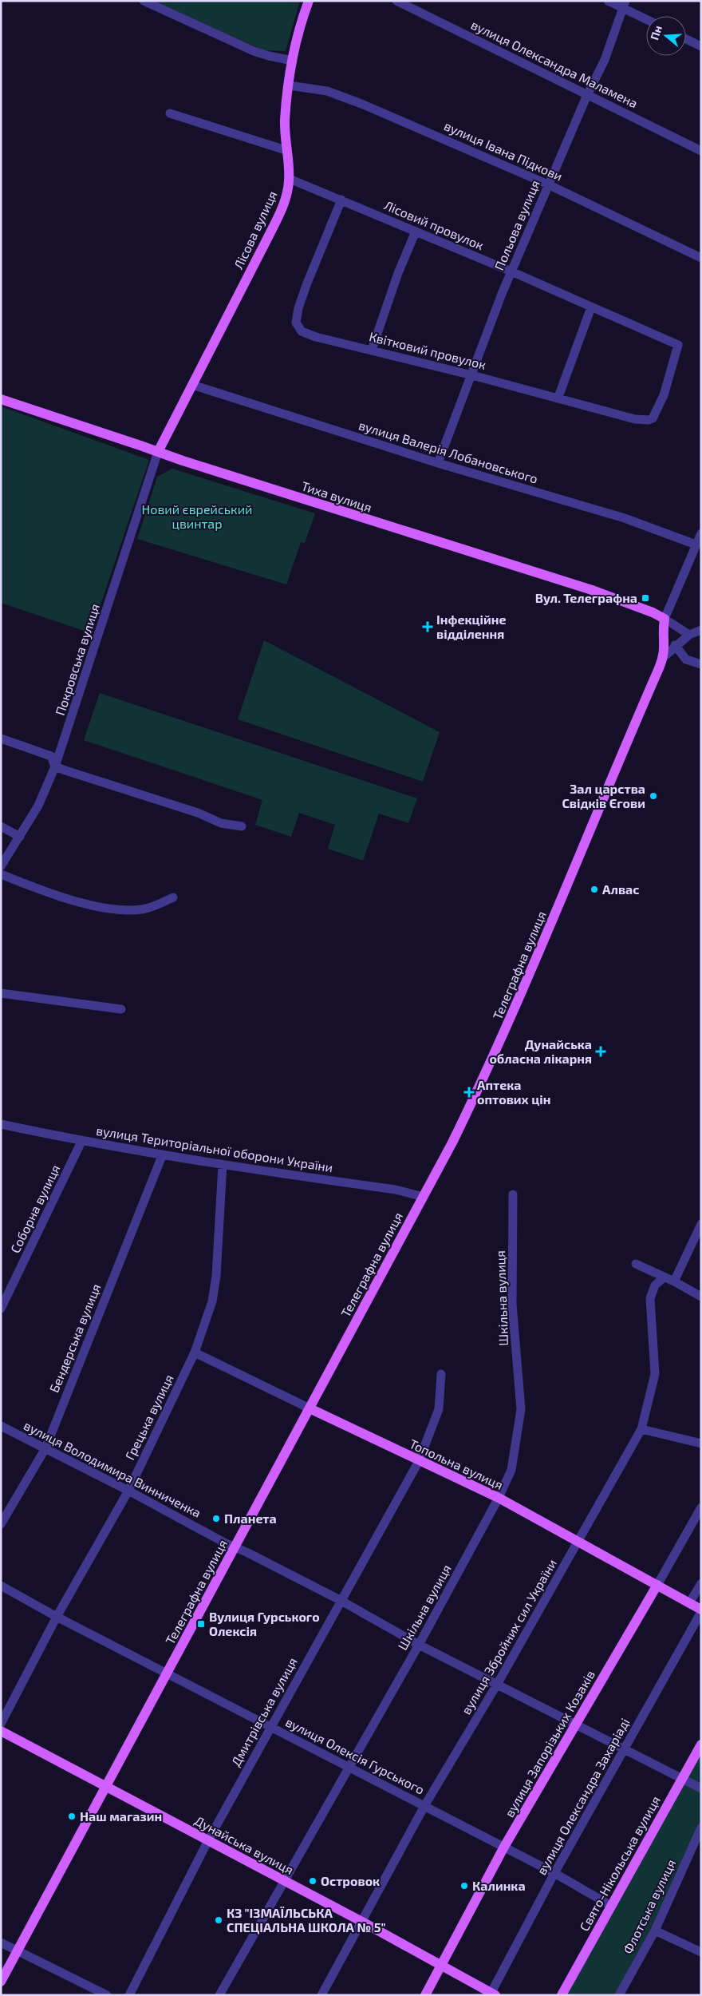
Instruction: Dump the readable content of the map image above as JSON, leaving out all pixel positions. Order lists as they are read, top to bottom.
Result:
{
  "streets": {
    "main road": [
      "Лісова вулиця",
      "Тиха вулиця",
      "Телеграфна вулиця",
      "Топольна вулиця",
      "вулиця Запорізьких Козаків",
      "Дунайська вулиця",
      "Свято-Нікольська вулиця"
    ],
    "street": [
      "вулиця Олександра Маламена",
      "вулиця Івана Підкови",
      "Лісовий провулок",
      "Польова вулиця",
      "Квітковий провулок",
      "вулиця Валерія Лобановського",
      "Покровська вулиця",
      "вулиця Територіальної оборони України",
      "Соборна вулиця",
      "Шкільна вулиця",
      "Бендерська вулиця",
      "Грецька вулиця",
      "вулиця Володимира Винниченка",
      "вулиця Збройних сил України",
      "Дмитрівська вулиця",
      "вулиця Олексія Гурського",
      "вулиця Олександра Захаріаді",
      "Флотська вулиця"
    ]
  },
  "crossings": [
    ["вулиця Олександра Маламена", "Польова вулиця"],
    ["вулиця Івана Підкови", "Польова вулиця"],
    ["вулиця Івана Підкови", "Лісова вулиця"],
    ["Лісовий провулок", "Польова вулиця"],
    ["Лісовий провулок", "Лісова вулиця"],
    ["Лісовий провулок", "Квітковий провулок"],
    ["Польова вулиця", "Квітковий провулок"],
    ["Польова вулиця", "вулиця Валерія Лобановського"],
    ["Лісова вулиця", "вулиця Валерія Лобановського"],
    ["Лісова вулиця", "Тиха вулиця"],
    ["Лісова вулиця", "Покровська вулиця"],
    ["вулиця Валерія Лобановського", "Телеграфна вулиця"],
    ["Тиха вулиця", "Покровська вулиця"],
    ["Тиха вулиця", "Телеграфна вулиця"],
    ["Телеграфна вулиця", "вулиця Територіальної оборони України"],
    ["Телеграфна вулиця", "Топольна вулиця"],
    ["Телеграфна вулиця", "вулиця Володимира Винниченка"],
    ["Телеграфна вулиця", "вулиця Олексія Гурського"],
    ["Телеграфна вулиця", "Дунайська вулиця"],
    ["вулиця Територіальної оборони України", "Соборна вулиця"],
    ["вулиця Територіальної оборони України", "Бендерська вулиця"],
    ["вулиця Територіальної оборони України", "Грецька вулиця"],
    ["Шкільна вулиця", "Топольна вулиця"],
    ["Шкільна вулиця", "вулиця Володимира Винниченка"],
    ["Шкільна вулиця", "вулиця Олексія Гурського"],
    ["Шкільна вулиця", "Дунайська вулиця"],
    ["Бендерська вулиця", "вулиця Володимира Винниченка"],
    ["Грецька вулиця", "Топольна вулиця"],
    ["Грецька вулиця", "вулиця Володимира Винниченка"],
    ["Грецька вулиця", "вулиця Олексія Гурського"],
    ["Топольна вулиця", "вулиця Збройних сил України"],
    ["Топольна вулиця", "Дмитрівська вулиця"],
    ["Топольна вулиця", "вулиця Запорізьких Козаків"],
    ["Топольна вулиця", "вулиця Олександра Захаріаді"],
    ["вулиця Володимира Винниченка", "вулиця Збройних сил України"],
    ["вулиця Володимира Винниченка", "Дмитрівська вулиця"],
    ["вулиця Володимира Винниченка", "вулиця Запорізьких Козаків"],
    ["вулиця Володимира Винниченка", "вулиця Олександра Захаріаді"],
    ["вулиця Володимира Винниченка", "Свято-Нікольська вулиця"],
    ["вулиця Збройних сил України", "вулиця Олексія Гурського"],
    ["вулиця Збройних сил України", "Дунайська вулиця"],
    ["Дмитрівська вулиця", "вулиця Олексія Гурського"],
    ["Дмитрівська вулиця", "Дунайська вулиця"],
    ["вулиця Запорізьких Козаків", "вулиця Олексія Гурського"],
    ["вулиця Запорізьких Козаків", "Дунайська вулиця"],
    ["вулиця Олексія Гурського", "вулиця Олександра Захаріаді"],
    ["вулиця Олексія Гурського", "Свято-Нікольська вулиця"],
    ["вулиця Олександра Захаріаді", "Дунайська вулиця"]
  ],
  "parks": ["Новий єврейський цвинтар"],
  "places": {
    "transit": ["Вул. Телеграфна", "Вулиця Гурського Олексія"],
    "health": ["Інфекційне відділення", "Дунайська обласна лікарня", "Аптека оптових цін"],
    "other": [
      "Зал царства Свідків Єгови",
      "Алвас",
      "Планета",
      "Наш магазин",
      "Островок",
      "Калинка",
      "КЗ \"ІЗМАЇЛЬСЬКА СПЕЦІАЛЬНА ШКОЛА № 5\""
    ]
  },
  "north": "left"
}
